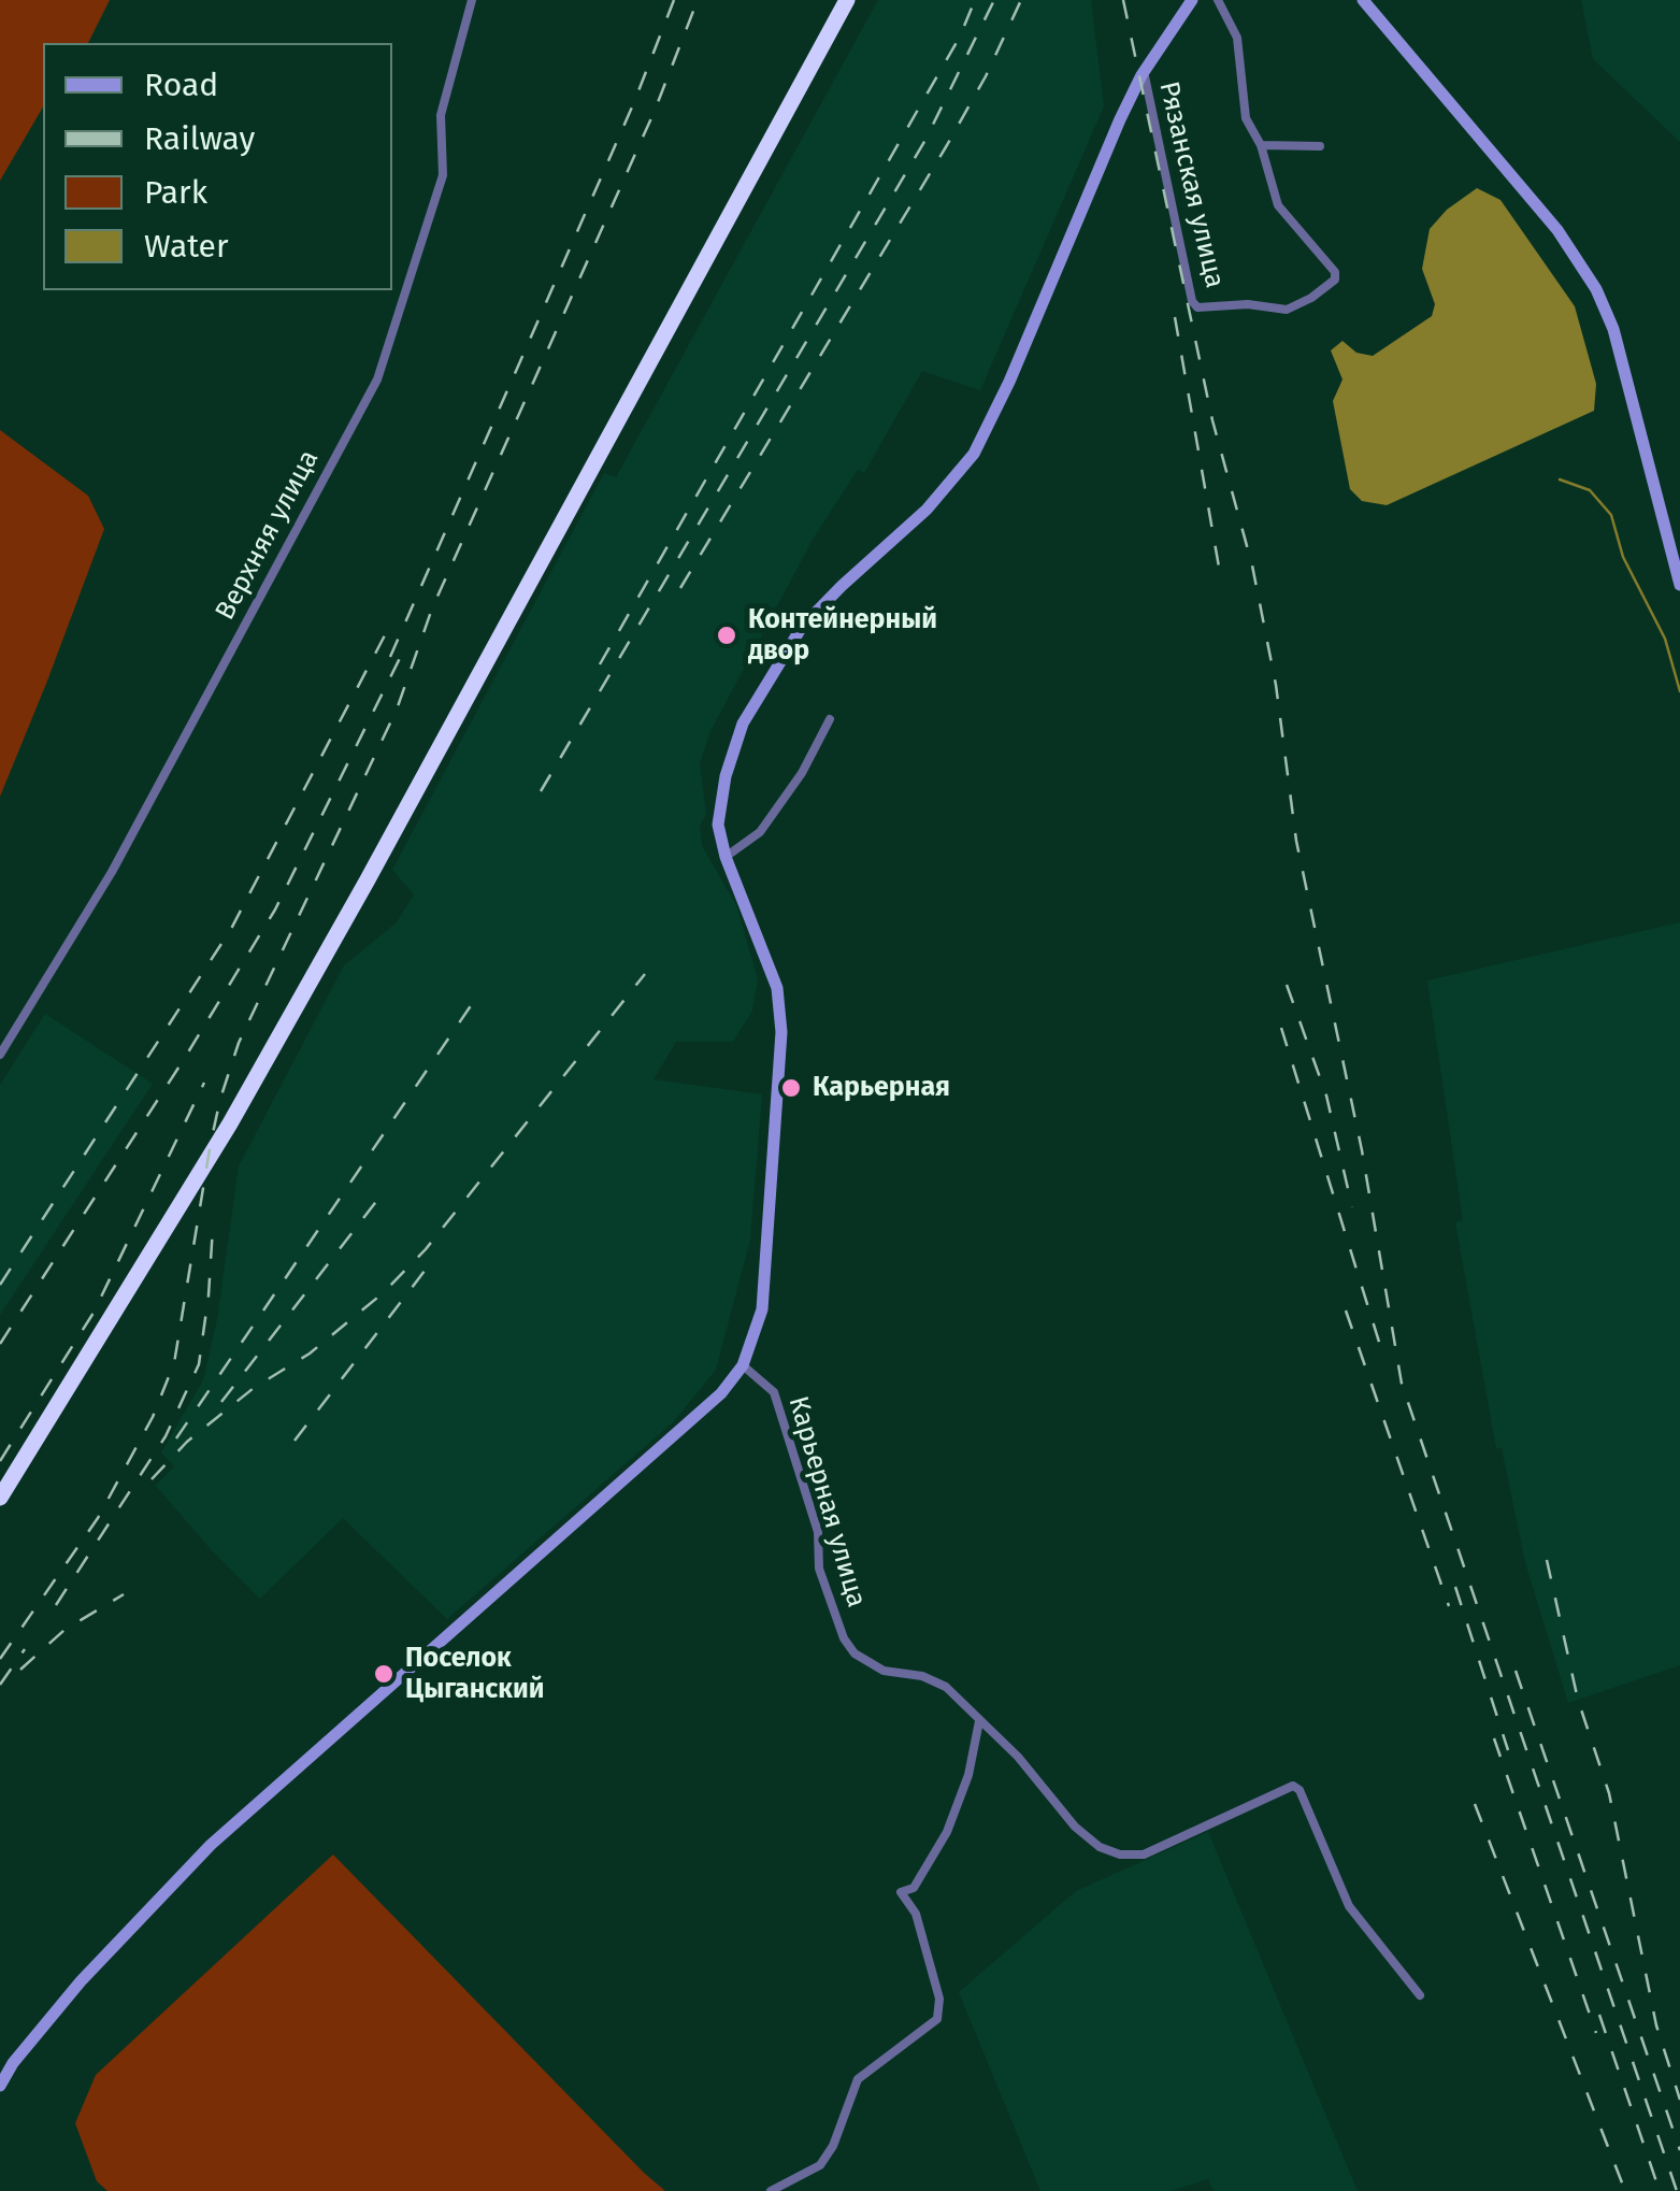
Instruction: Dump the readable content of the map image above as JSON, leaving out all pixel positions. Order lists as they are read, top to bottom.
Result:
{
  "streets": {
    "street": ["Рязанская улица", "Верхняя улица", "Карьерная улица"]
  },
  "places": ["Контейнерный двор", "Карьерная", "Поселок Цыганский"],
  "legend": [
    "Road",
    "Railway",
    "Park",
    "Water"
  ]
}
